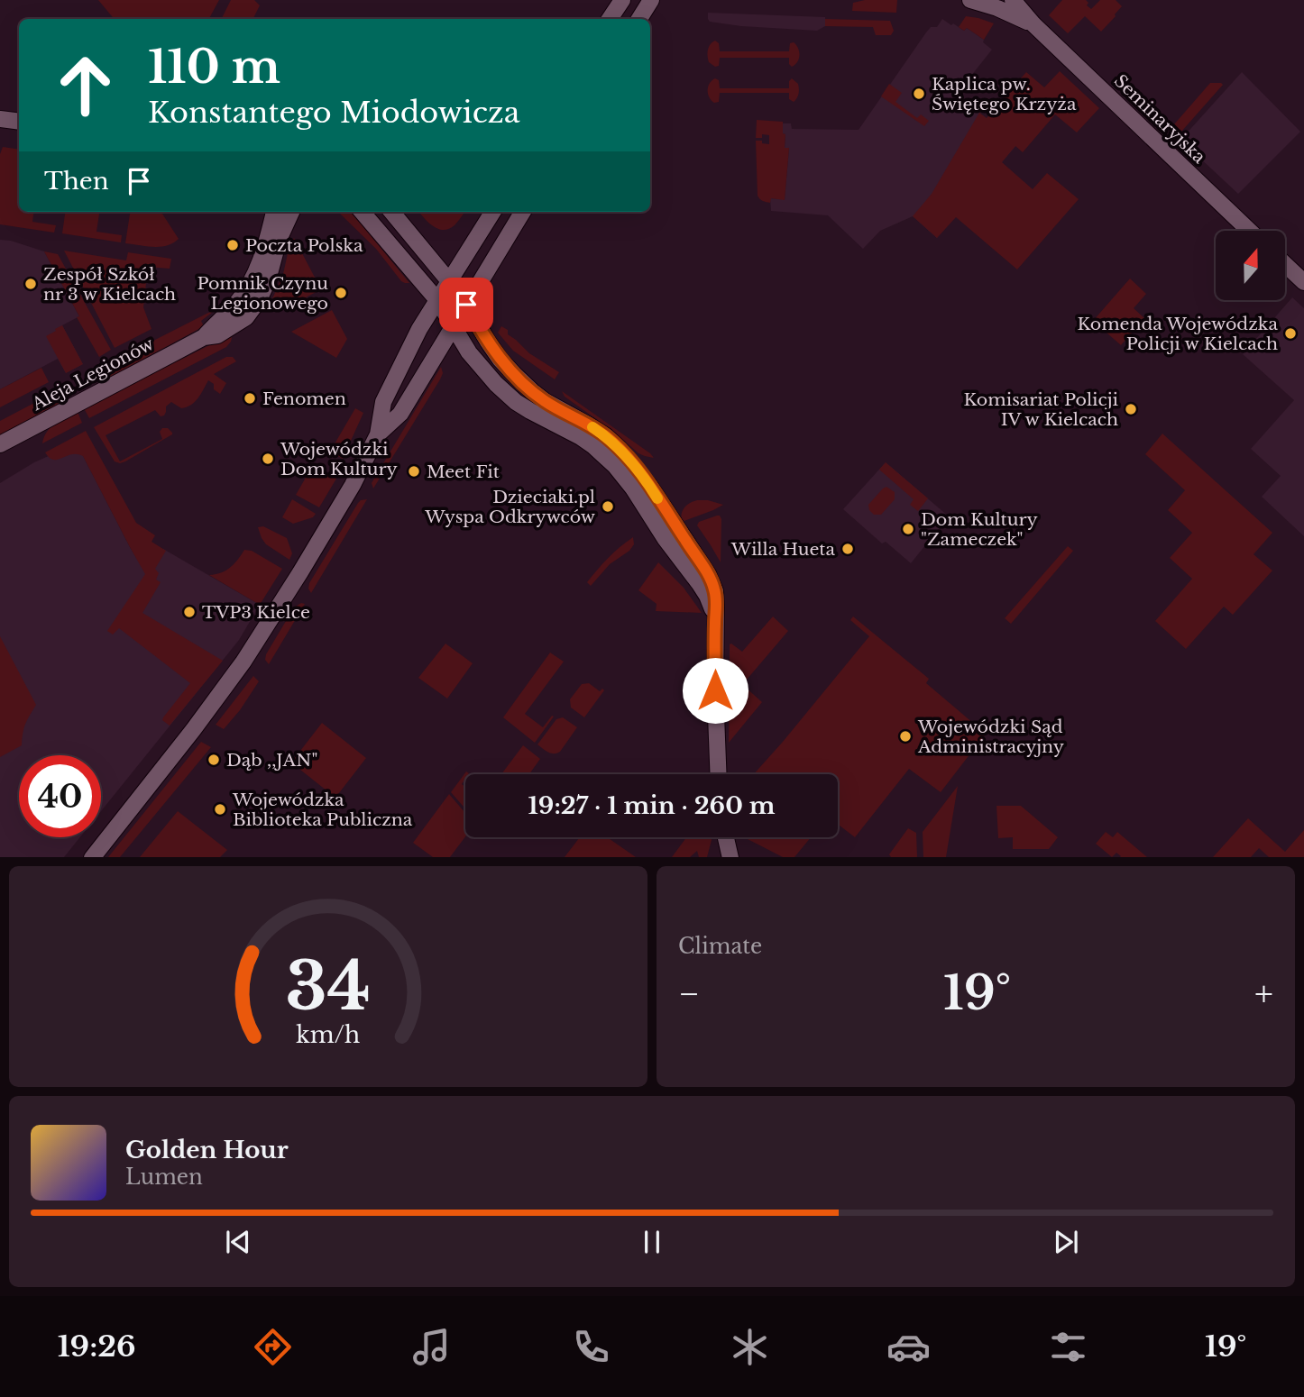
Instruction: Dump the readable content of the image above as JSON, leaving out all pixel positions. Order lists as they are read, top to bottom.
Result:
{
  "streets": {
    "street": ["Seminaryjska", "Aleja Legionów"]
  },
  "places": [
    "Kaplica pw. Świętego Krzyża",
    "Poczta Polska",
    "Zespół Szkół nr 3 w Kielcach",
    "Pomnik Czynu Legionowego",
    "Komenda Wojewódzka Policji w Kielcach",
    "Fenomen",
    "Komisariat Policji IV w Kielcach",
    "Wojewódzki Dom Kultury",
    "Meet Fit",
    "Dzieciaki.pl Wyspa Odkrywców",
    "Dom Kultury \"Zameczek\"",
    "Willa Hueta",
    "TVP3 Kielce",
    "Wojewódzki Sąd Administracyjny",
    "Dąb ,,JAN\"",
    "Wojewódzka Biblioteka Publiczna"
  ],
  "north": "top",
  "page": {
    "turn": ["110 m", "Konstantego Miodowicza"],
    "then": "Then",
    "limit": "40",
    "trip": "19:27 · 1 min · 260 m",
    "tile": "Climate",
    "heat": ["−", "19°", "+"],
    "song": ["Golden Hour", "Lumen"],
    "tabs": ["19:26", "19°"],
    "gauge": ["34", "km/h"]
  }
}
